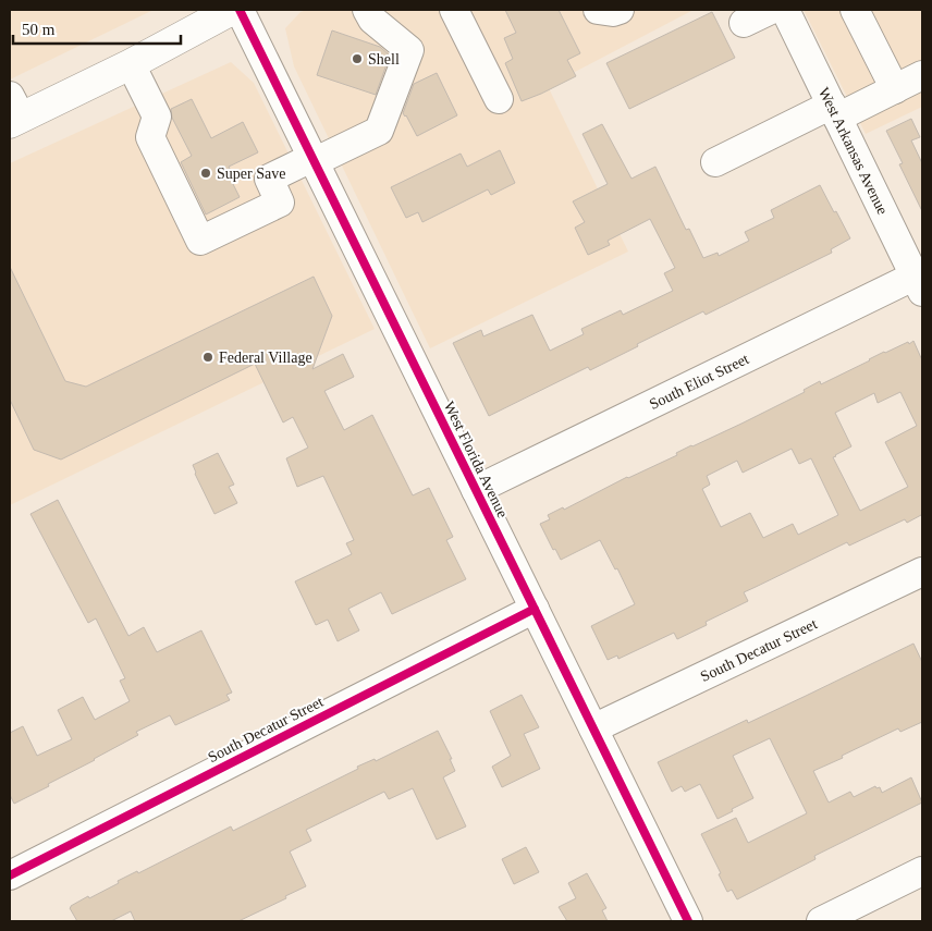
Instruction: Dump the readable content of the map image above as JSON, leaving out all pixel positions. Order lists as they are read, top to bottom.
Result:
{
  "streets": {
    "street": [
      "West Arkansas Avenue",
      "South Eliot Street",
      "West Florida Avenue",
      "South Decatur Street"
    ]
  },
  "crossings": [
    ["West Arkansas Avenue", "South Eliot Street"],
    ["South Eliot Street", "West Florida Avenue"],
    ["West Florida Avenue", "South Decatur Street"]
  ],
  "places": ["Shell", "Super Save", "Federal Village"],
  "scale_bar": "50 m"
}
